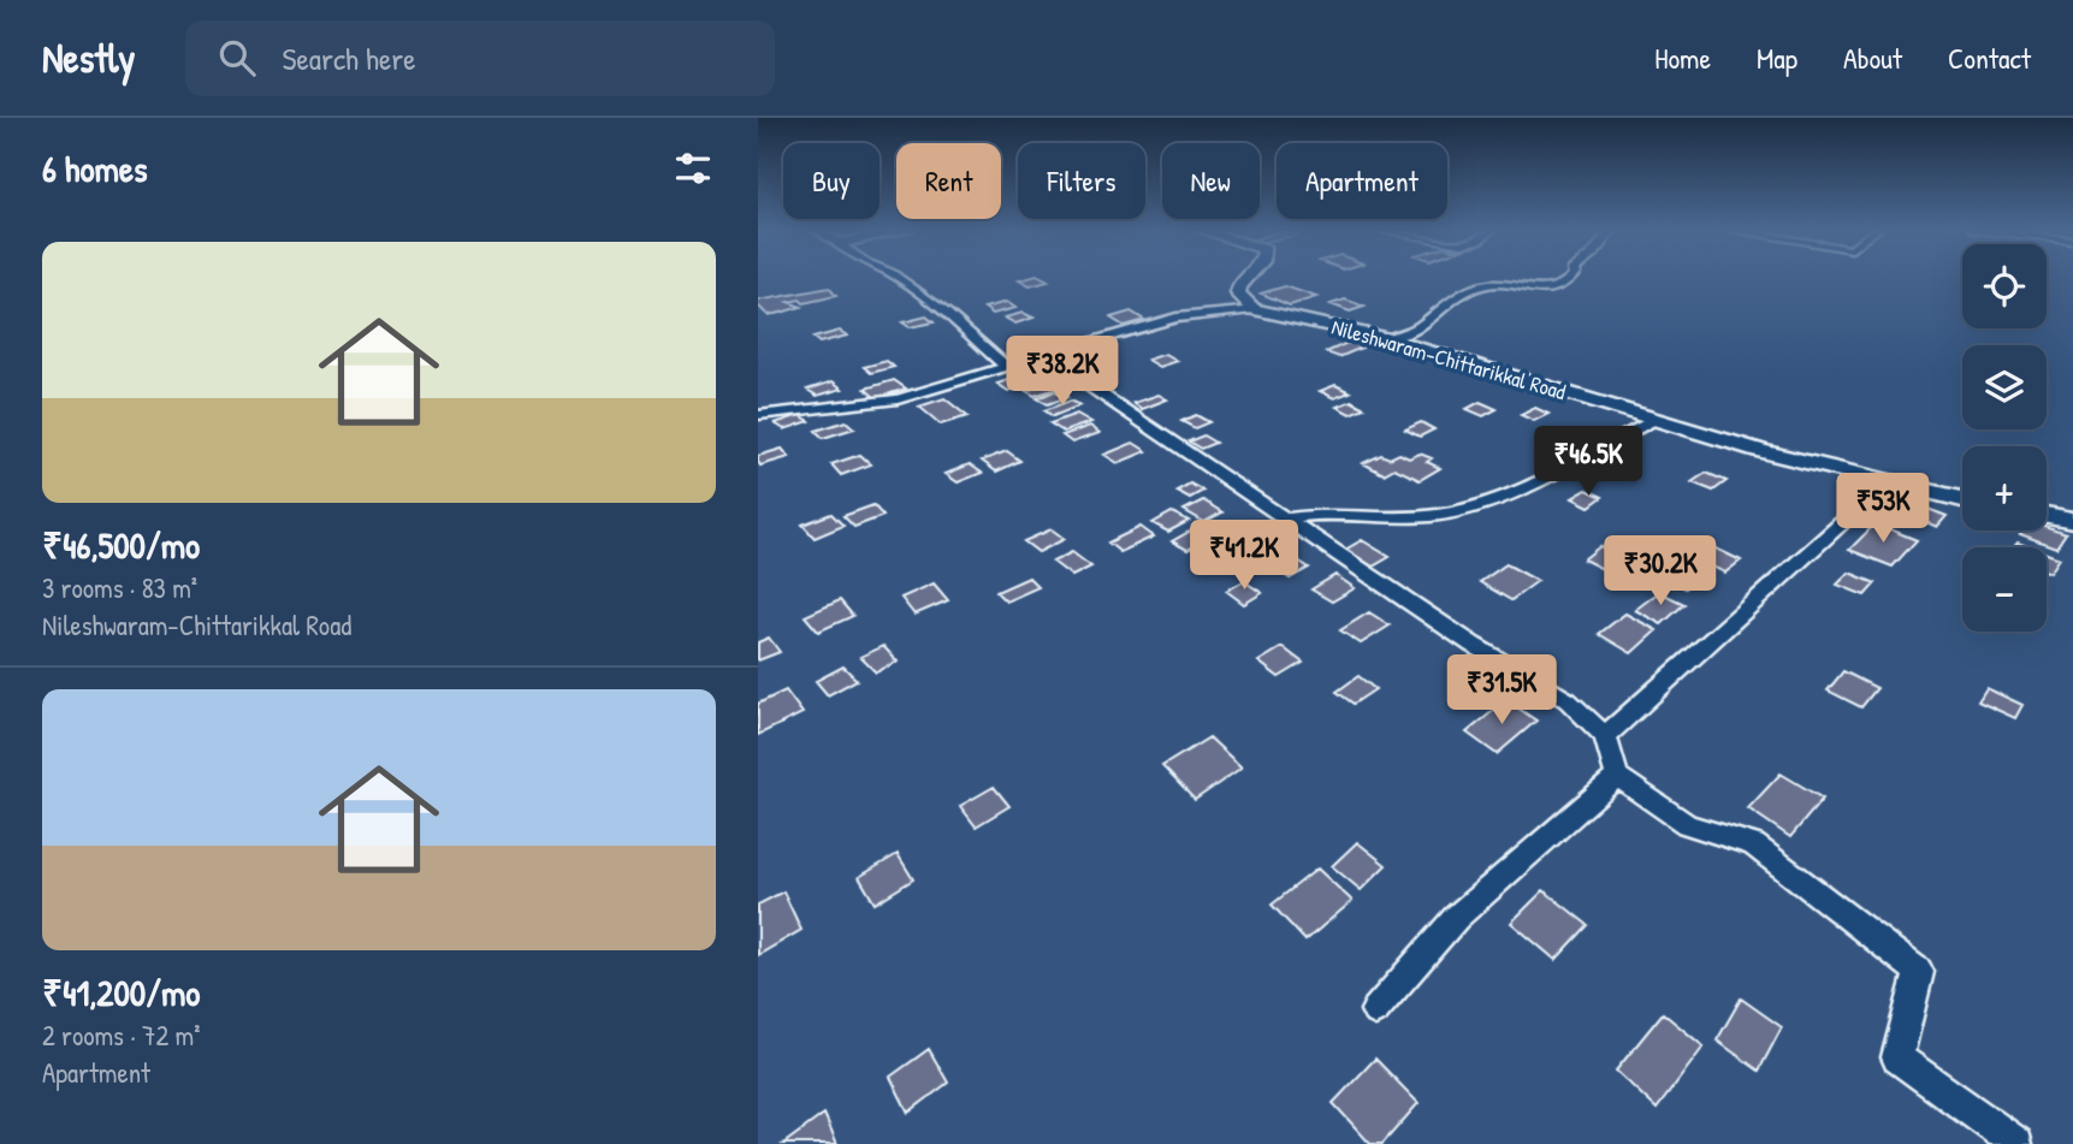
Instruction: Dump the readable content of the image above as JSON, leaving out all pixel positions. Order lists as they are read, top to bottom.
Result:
{
  "streets": {
    "main road": ["Nileshwaram-Chittarikkal Road"]
  },
  "page": {
    "header": "Nestly",
    "search": "Search here",
    "nav": [
      "Home",
      "Map",
      "About",
      "Contact"
    ],
    "heading": "6 homes",
    "chip": [
      "Buy",
      "Rent",
      "Filters",
      "New",
      "Apartment"
    ],
    "list": [
      {
        "name": "₹46,500/mo",
        "note": "3 rooms · 83 m² · Nileshwaram-Chittarikkal Road"
      },
      {
        "name": "₹41,200/mo",
        "note": "2 rooms · 72 m² · Apartment"
      }
    ],
    "map_buttons": ["+", "−"],
    "price": [
      "₹38.2K",
      "₹46.5K",
      "₹53K",
      "₹41.2K",
      "₹30.2K",
      "₹31.5K"
    ]
  }
}
